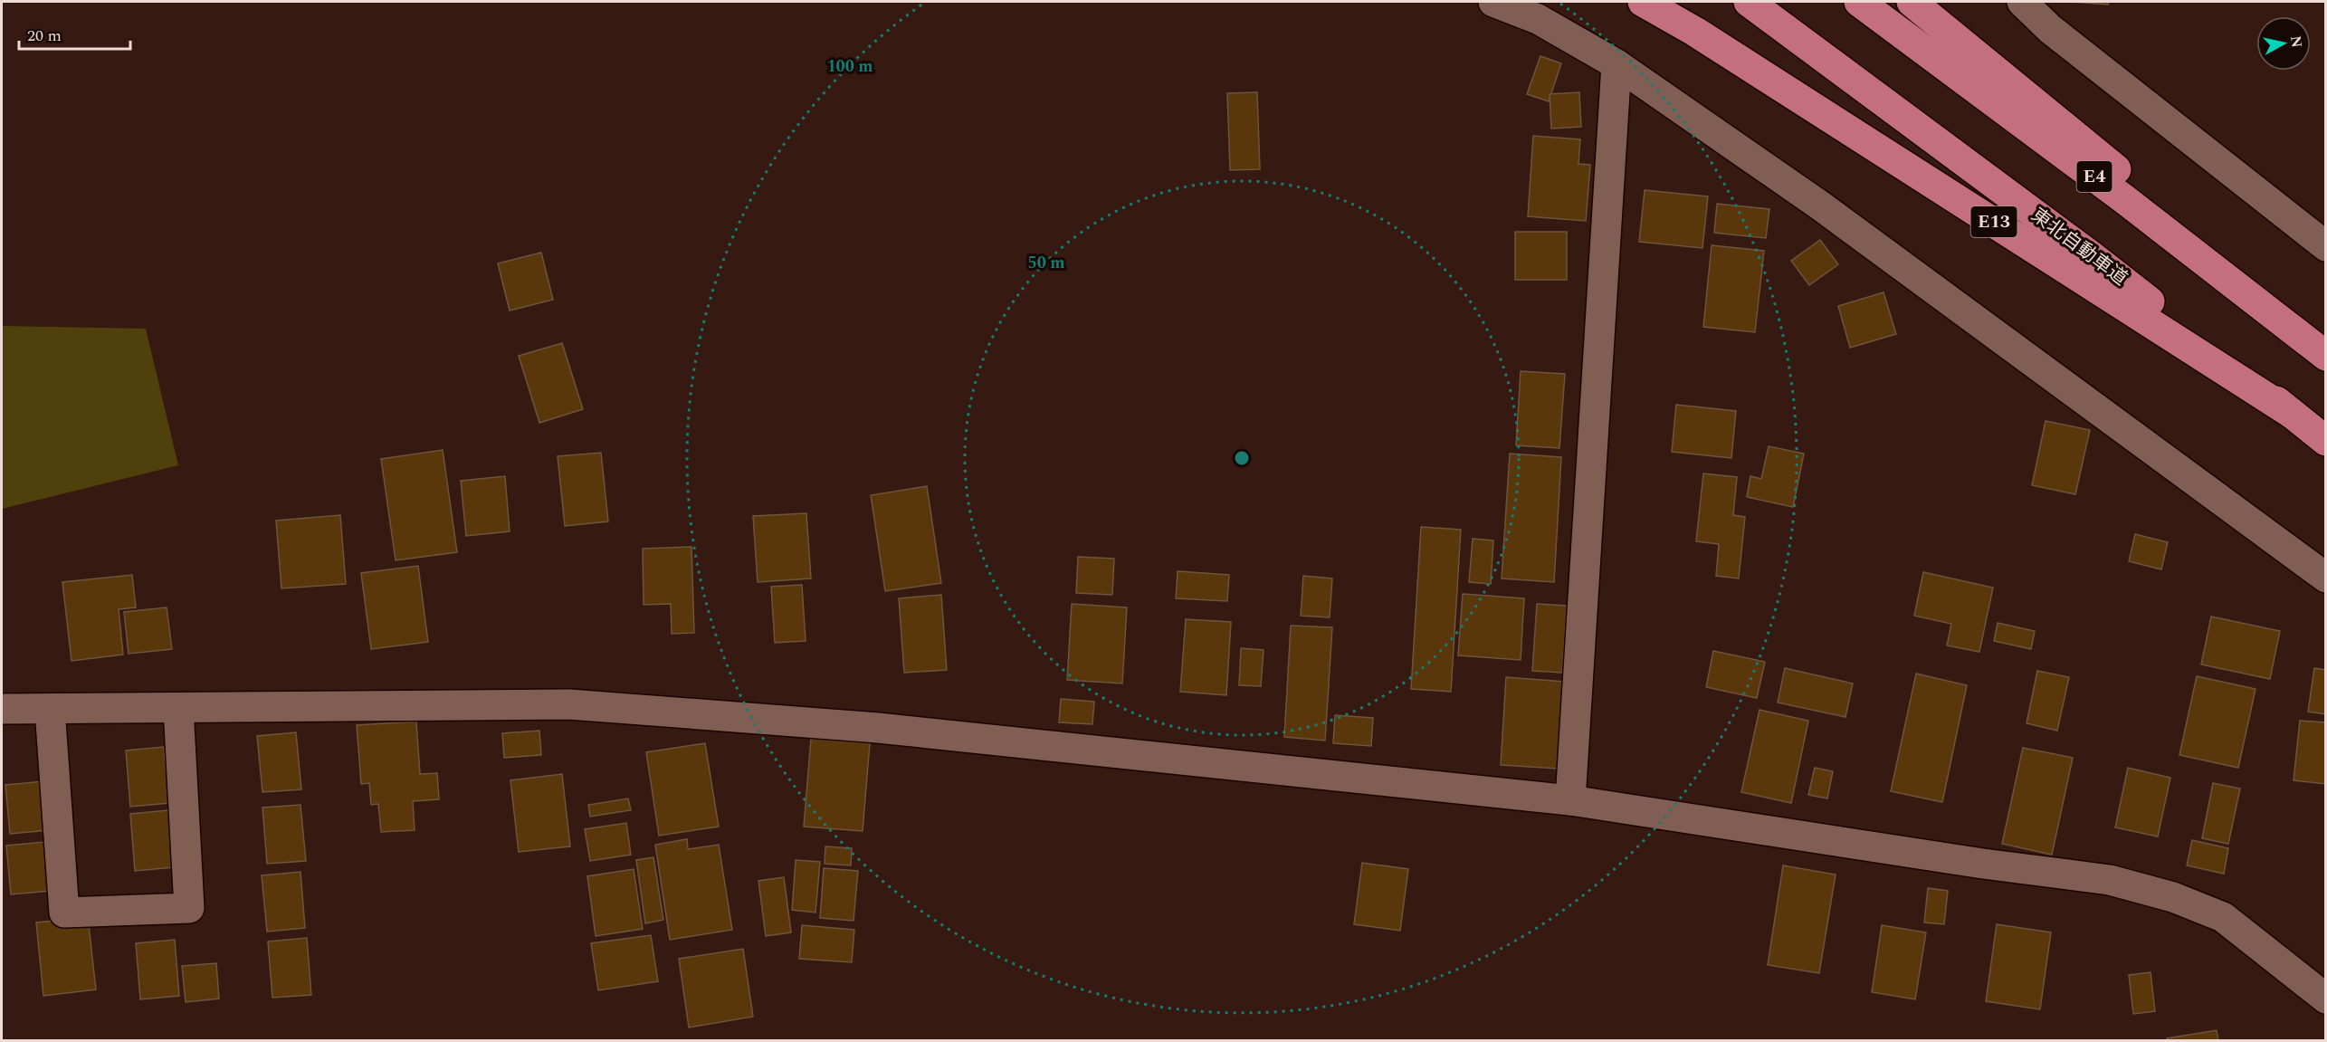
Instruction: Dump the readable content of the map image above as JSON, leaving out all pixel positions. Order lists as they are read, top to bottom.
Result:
{
  "streets": {
    "highway": ["E4", "E13", "東北自動車道"]
  },
  "crossings": [
    ["E13", "東北自動車道"]
  ],
  "scale_bar": "20 m",
  "north": "right",
  "rings": ["100 m", "50 m"]
}
